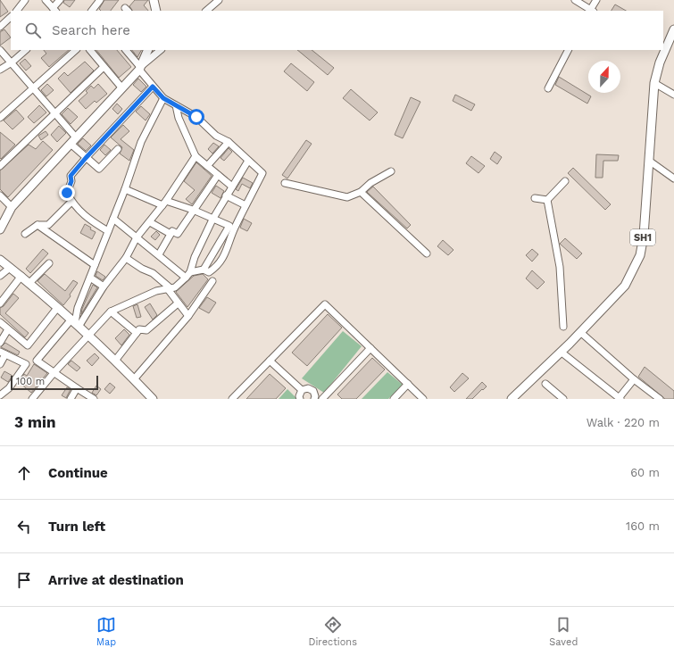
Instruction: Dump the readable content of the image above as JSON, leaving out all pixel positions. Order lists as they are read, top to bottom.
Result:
{
  "streets": {
    "main road": ["SH1"]
  },
  "scale_bar": "100 m",
  "north": "top",
  "page": {
    "search": "Search here",
    "scale": "100 m",
    "heading": ["3 min", "Walk · 220 m"],
    "list": [
      ["Continue", "60 m"],
      ["Turn left", "160 m"],
      "Arrive at destination"
    ],
    "nav": ["Map", "Directions", "Saved"]
  }
}
